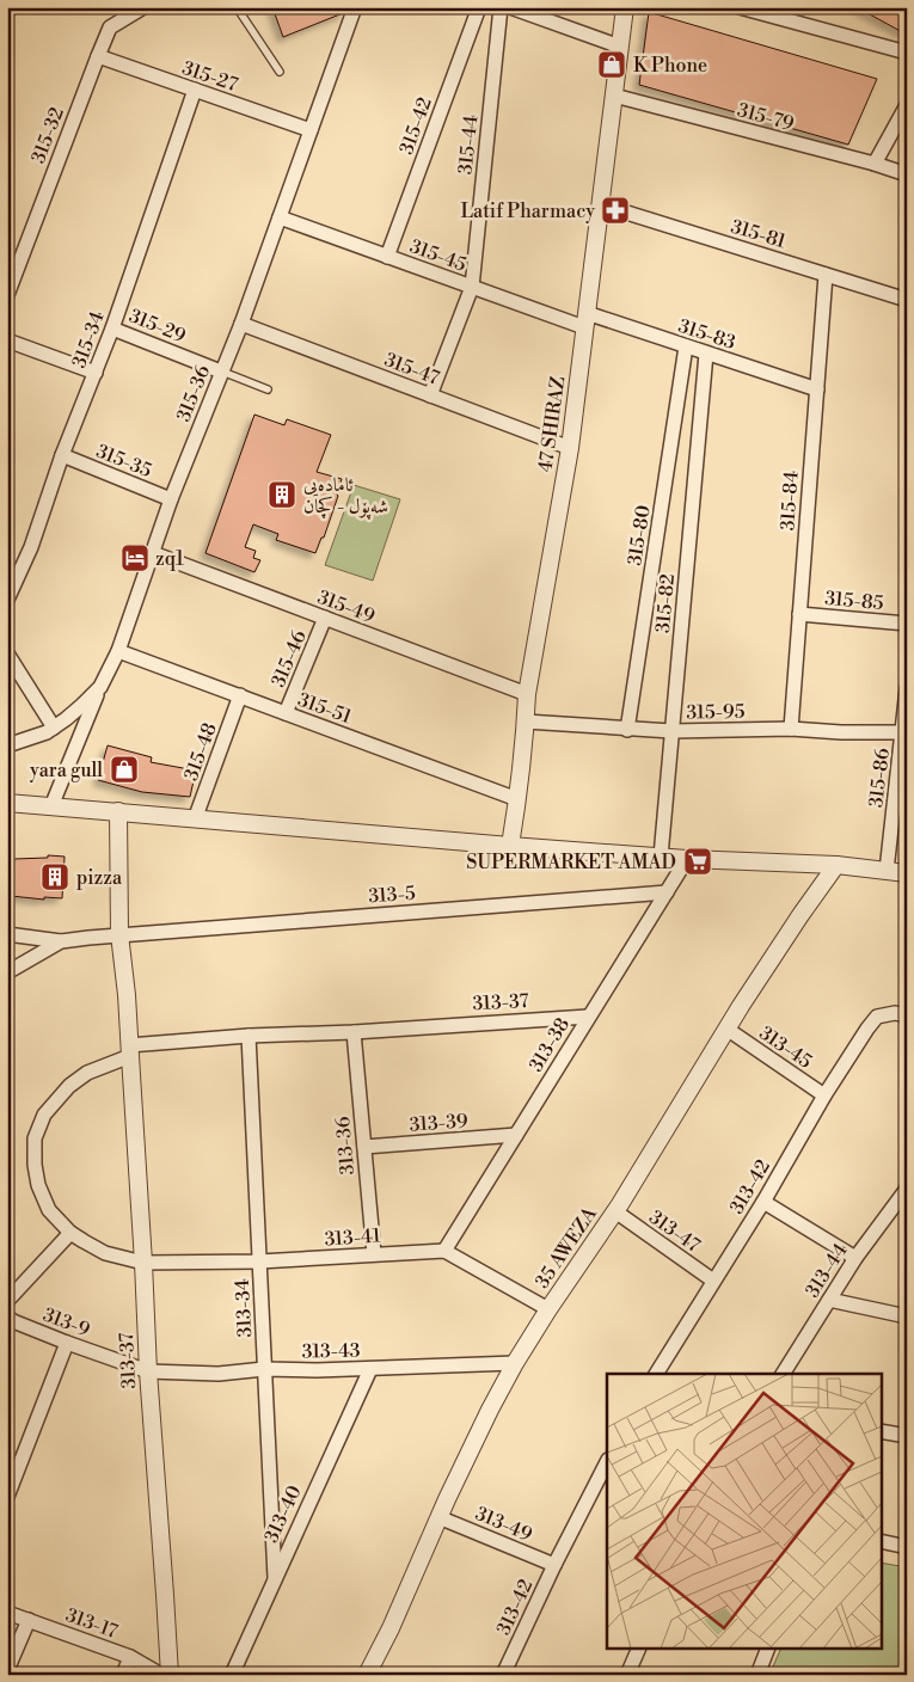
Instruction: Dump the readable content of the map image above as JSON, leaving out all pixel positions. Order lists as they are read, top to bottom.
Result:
{
  "streets": {
    "street": [
      "315-27",
      "315-79",
      "315-42",
      "315-32",
      "315-44",
      "315-81",
      "315-45",
      "315-29",
      "315-83",
      "315-34",
      "315-47",
      "315-36",
      "47 SHIRAZ",
      "315-35",
      "315-84",
      "315-80",
      "315-85",
      "315-82",
      "315-49",
      "315-46",
      "315-51",
      "315-95",
      "315-48",
      "315-86",
      "313-5",
      "313-37",
      "313-38",
      "313-45",
      "313-39",
      "313-36",
      "313-42",
      "313-47",
      "313-41",
      "35 AWEZA",
      "313-44",
      "313-34",
      "313-9",
      "313-43",
      "313-40",
      "313-49",
      "313-17"
    ]
  },
  "crossings": [
    ["315-27", "315-32"],
    ["315-27", "315-34"],
    ["315-27", "315-36"],
    ["315-79", "47 SHIRAZ"],
    ["315-42", "315-45"],
    ["315-44", "315-45"],
    ["315-44", "315-47"],
    ["315-81", "47 SHIRAZ"],
    ["315-81", "315-84"],
    ["315-45", "315-83"],
    ["315-45", "315-36"],
    ["315-45", "47 SHIRAZ"],
    ["315-29", "315-34"],
    ["315-29", "315-36"],
    ["315-83", "47 SHIRAZ"],
    ["315-83", "315-84"],
    ["315-83", "315-80"],
    ["315-83", "315-82"],
    ["315-34", "315-35"],
    ["315-47", "315-36"],
    ["315-47", "47 SHIRAZ"],
    ["315-36", "315-35"],
    ["315-36", "315-49"],
    ["315-36", "315-51"],
    ["47 SHIRAZ", "315-49"],
    ["47 SHIRAZ", "315-51"],
    ["47 SHIRAZ", "315-95"],
    ["315-84", "315-85"],
    ["315-84", "315-95"],
    ["315-80", "315-95"],
    ["315-82", "315-95"],
    ["315-49", "315-46"],
    ["315-46", "315-51"],
    ["315-51", "315-48"],
    ["315-95", "315-86"],
    ["313-5", "313-37"],
    ["313-5", "313-38"],
    ["313-37", "313-38"],
    ["313-37", "313-36"],
    ["313-37", "313-41"],
    ["313-37", "313-34"],
    ["313-37", "313-9"],
    ["313-37", "313-43"],
    ["313-38", "313-39"],
    ["313-38", "313-41"],
    ["313-45", "313-42"],
    ["313-45", "35 AWEZA"],
    ["313-39", "313-36"],
    ["313-36", "313-41"],
    ["313-42", "313-47"],
    ["313-42", "313-49"],
    ["313-47", "35 AWEZA"],
    ["313-41", "313-34"],
    ["35 AWEZA", "313-43"],
    ["35 AWEZA", "313-49"],
    ["313-34", "313-43"],
    ["313-34", "313-40"],
    ["313-9", "313-43"],
    ["313-43", "313-40"]
  ],
  "places": {
    "shop": ["K Phone", "yara gull"],
    "pharmacy": ["Latif Pharmacy"],
    "building": ["ئامادەیی شەپۆل - کچان", "pizza"],
    "hotel": ["zq1"],
    "supermarket": ["SUPERMARKET AMAD"]
  }
}
